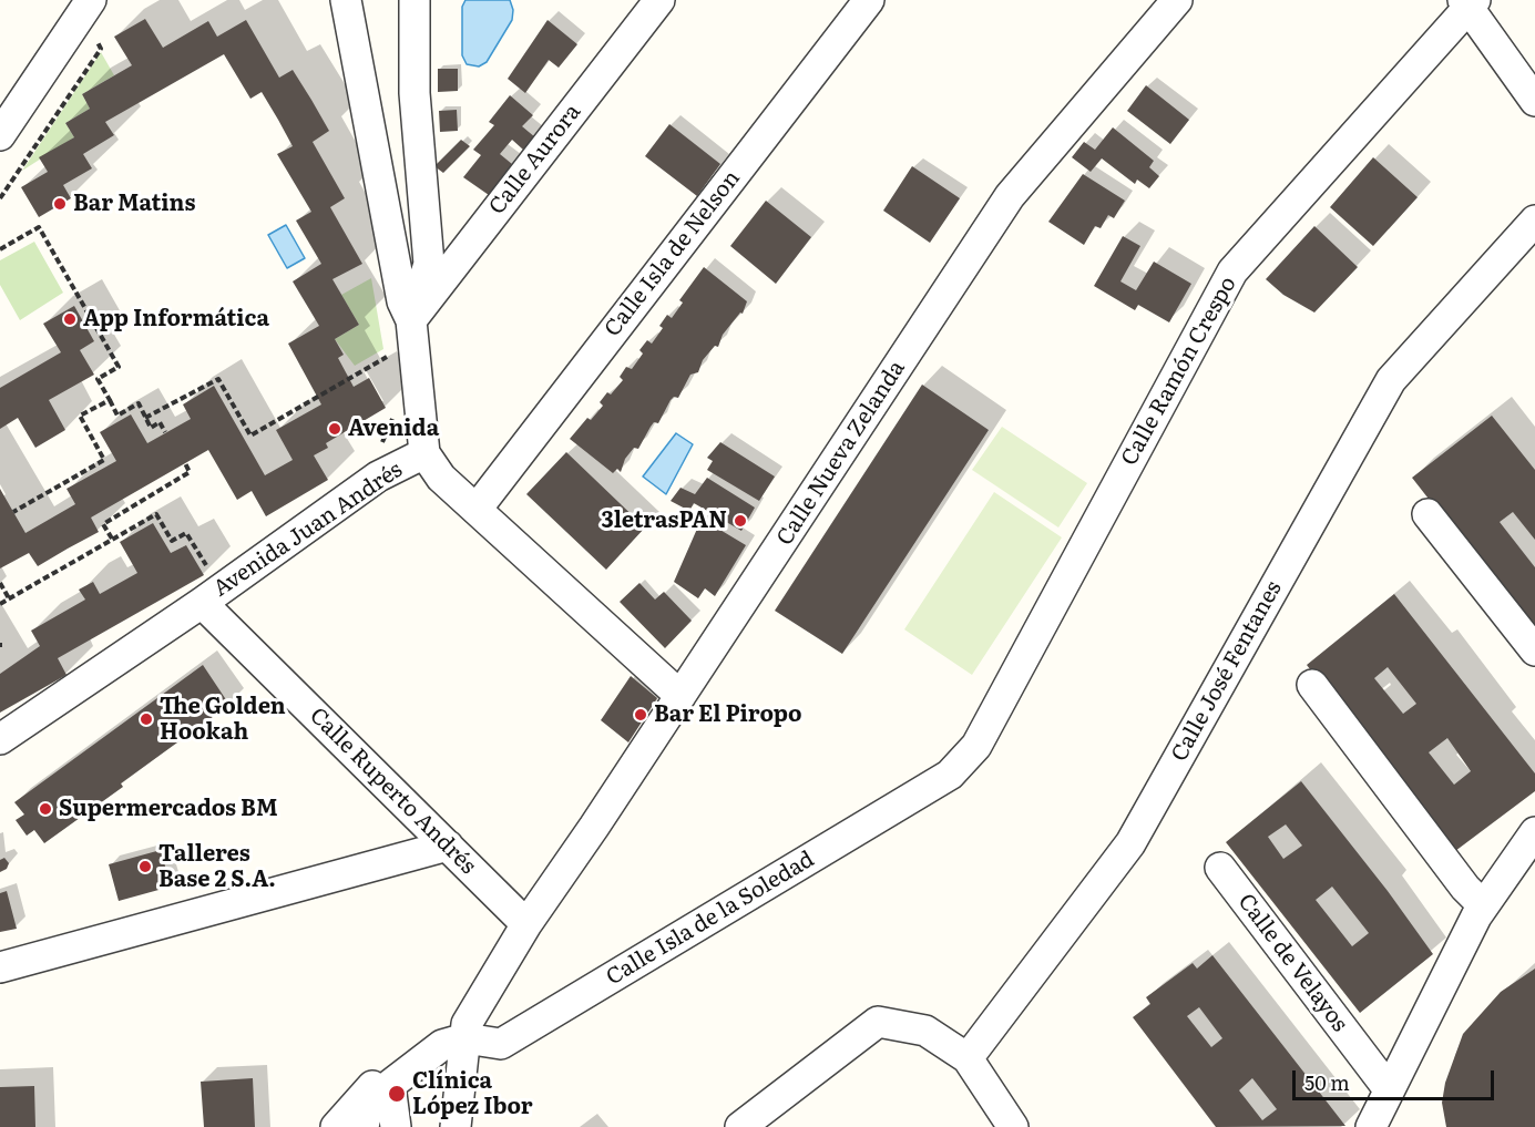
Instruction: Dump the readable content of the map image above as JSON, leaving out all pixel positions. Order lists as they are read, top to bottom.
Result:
{
  "streets": {
    "street": [
      "Calle Aurora",
      "Calle Isla de Nelson",
      "Calle Ramón Crespo",
      "Calle Nueva Zelanda",
      "Avenida Juan Andrés",
      "Calle José Fentanes",
      "Calle Ruperto Andrés",
      "Calle Isla de la Soledad",
      "Calle de Velayos"
    ]
  },
  "crossings": [
    ["Calle Isla de Nelson", "Avenida Juan Andrés"],
    ["Calle Ramón Crespo", "Calle Isla de la Soledad"],
    ["Calle Nueva Zelanda", "Avenida Juan Andrés"],
    ["Calle Nueva Zelanda", "Calle Ruperto Andrés"],
    ["Calle Nueva Zelanda", "Calle Isla de la Soledad"],
    ["Avenida Juan Andrés", "Calle Ruperto Andrés"]
  ],
  "places": [
    "Bar Matins",
    "App Informática",
    "Avenida",
    "3letrasPAN",
    "Bar El Piropo",
    "The Golden Hookah",
    "Supermercados BM",
    "Talleres Base 2 S.A.",
    "Clínica López Ibor"
  ],
  "scale_bar": "50 m"
}
